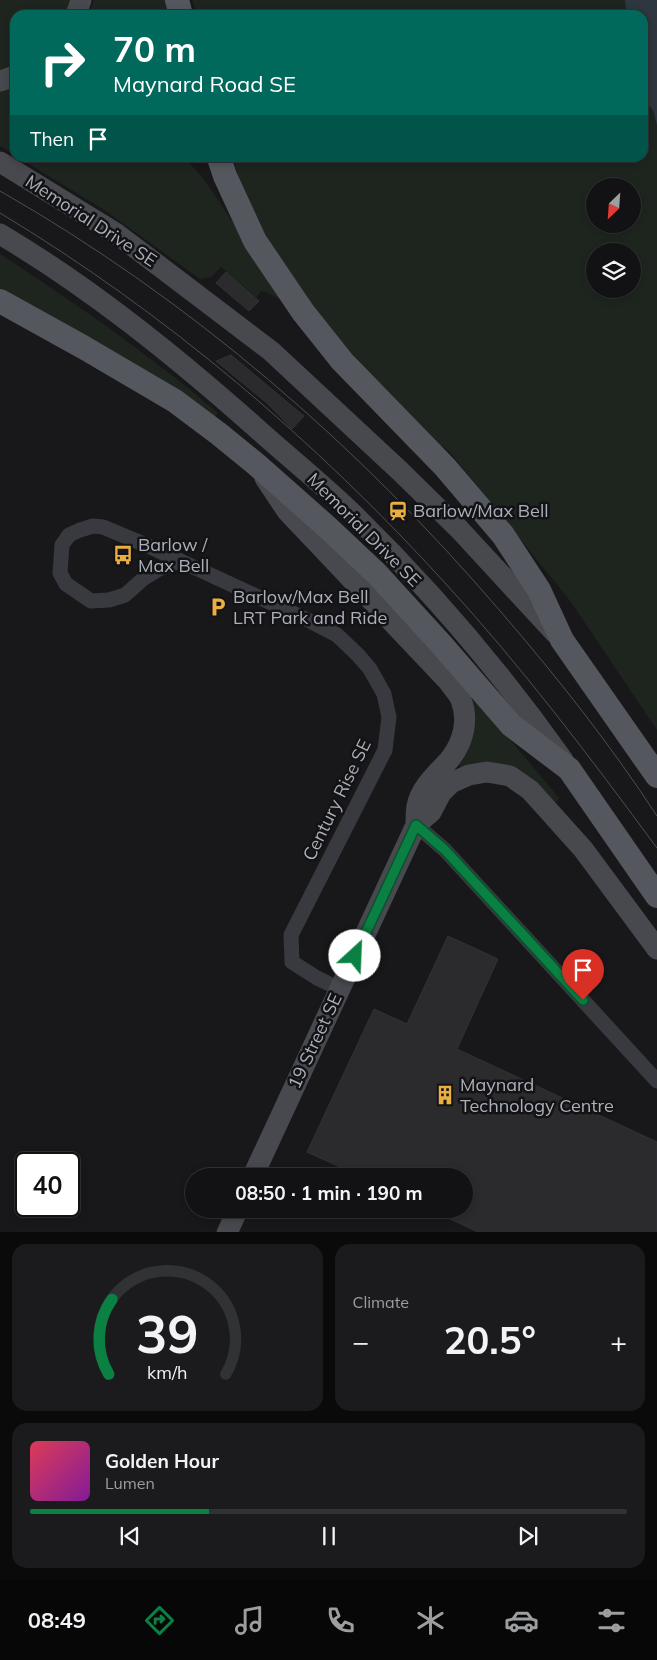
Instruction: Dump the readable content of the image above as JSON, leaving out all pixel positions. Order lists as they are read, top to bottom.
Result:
{
  "streets": {
    "main road": ["Memorial Drive SE", "19 Street SE"],
    "street": ["Century Rise SE"]
  },
  "crossings": [
    ["Century Rise SE", "19 Street SE"]
  ],
  "places": {
    "station": ["Barlow/Max Bell"],
    "bus stop": ["Barlow / Max Bell"],
    "parking": ["Barlow/Max Bell LRT Park and Ride"],
    "building": ["Maynard Technology Centre"]
  },
  "north": "bottom left",
  "page": {
    "turn": ["70 m", "Maynard Road SE"],
    "then": "Then",
    "limit": "40",
    "trip": "08:50 · 1 min · 190 m",
    "tile": "Climate",
    "heat": ["−", "20.5°", "+"],
    "song": ["Golden Hour", "Lumen"],
    "tabs": "08:49",
    "gauge": ["39", "km/h"]
  }
}
